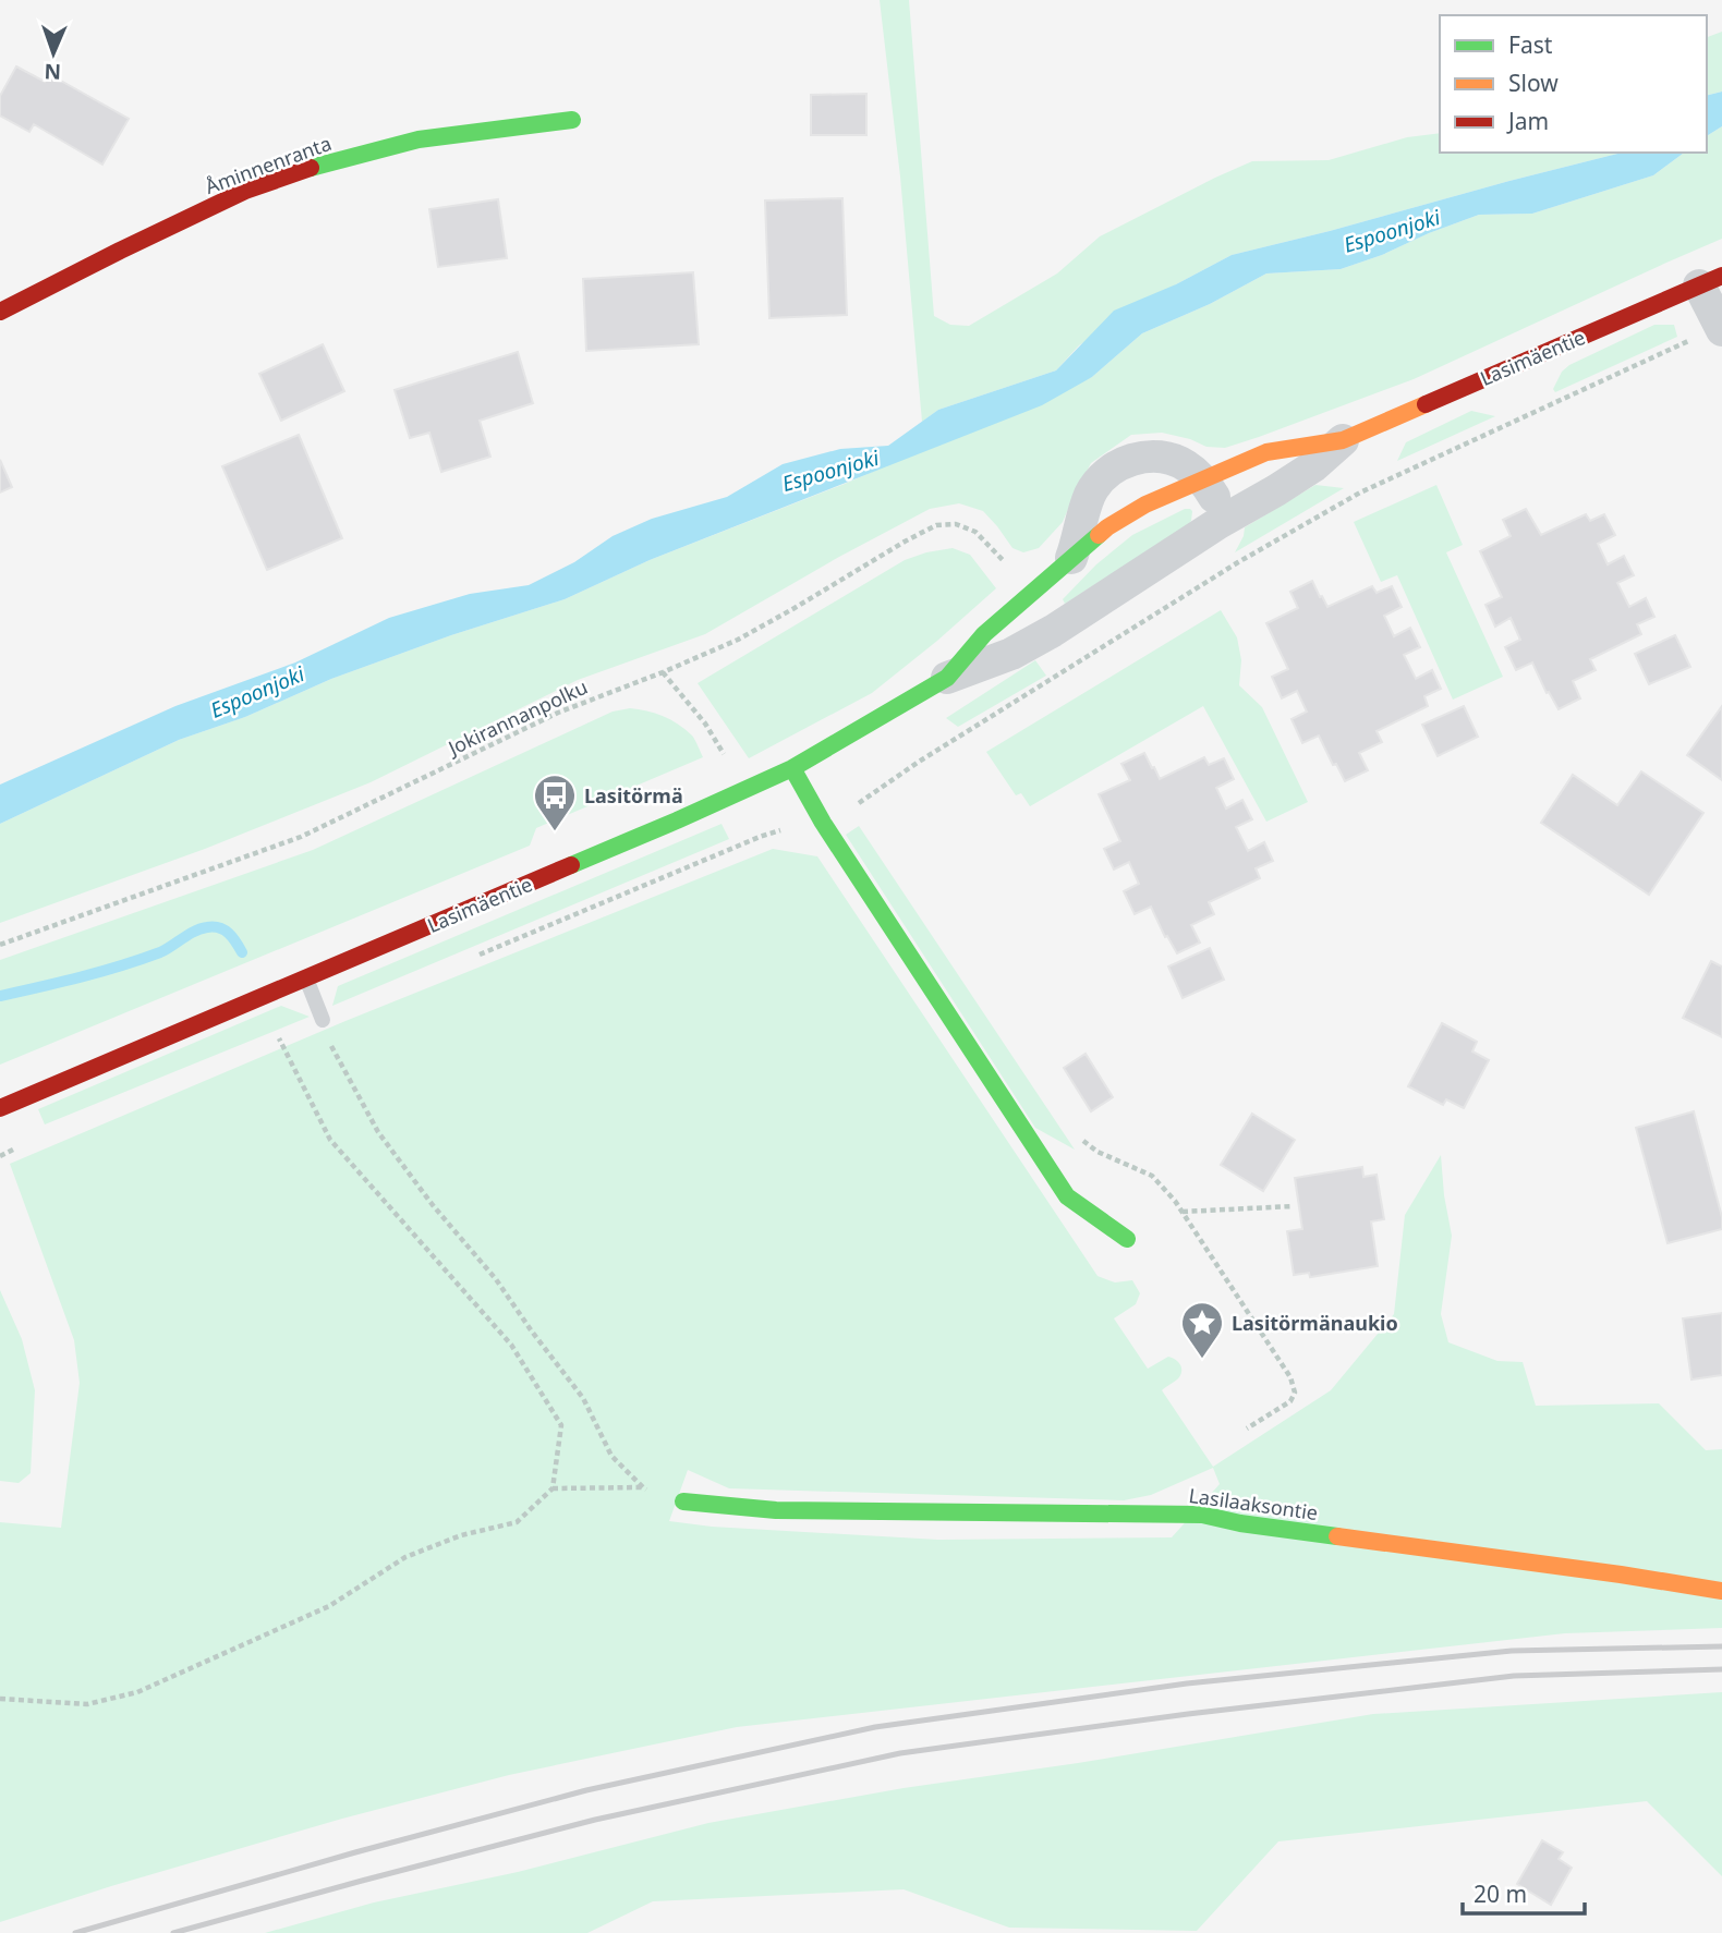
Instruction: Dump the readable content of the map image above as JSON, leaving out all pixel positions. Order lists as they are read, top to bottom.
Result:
{
  "streets": {
    "street": ["Åminnenranta", "Lasimäentie", "Lasilaaksontie"],
    "path": ["Jokirannanpolku"]
  },
  "water": ["Espoonjoki"],
  "places": {
    "bus stop": ["Lasitörmä"],
    "place": ["Lasitörmänaukio"]
  },
  "legend": ["Fast", "Slow", "Jam"],
  "scale_bar": "20 m",
  "north": "bottom"
}
